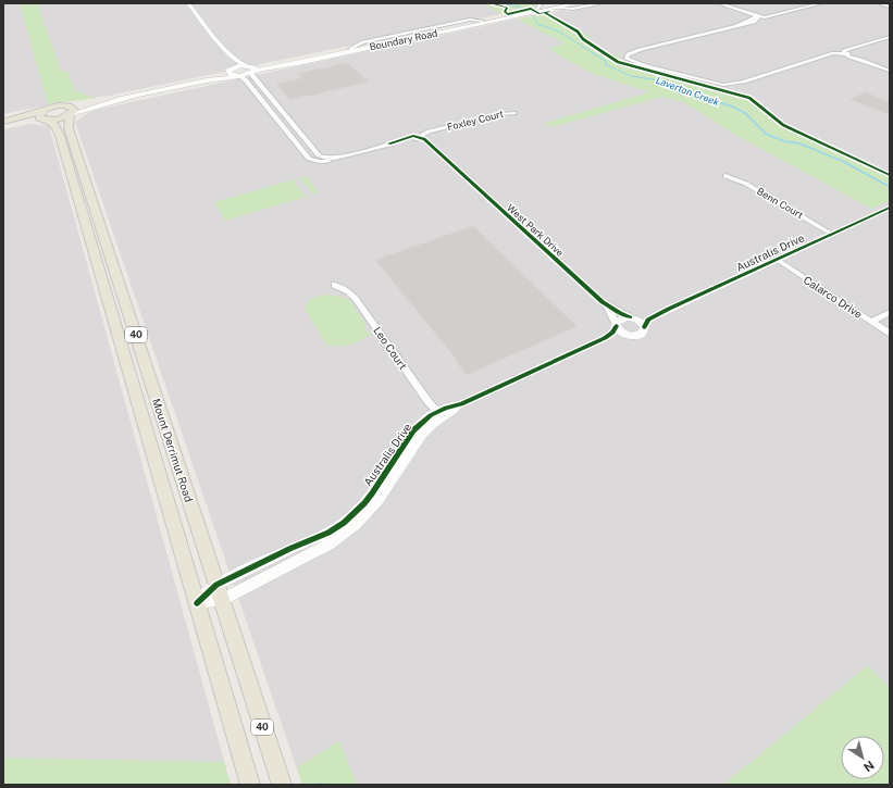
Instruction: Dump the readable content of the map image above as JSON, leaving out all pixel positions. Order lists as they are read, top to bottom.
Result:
{
  "streets": {
    "main road": ["Boundary Road", "40", "Mount Derrimut Road"],
    "street": [
      "Foxley Court",
      "Benn Court",
      "West Park Drive",
      "Australis Drive",
      "Calarco Drive",
      "Leo Court"
    ]
  },
  "crossings": [
    ["Foxley Court", "West Park Drive"],
    ["Benn Court", "Australis Drive"],
    ["West Park Drive", "Australis Drive"],
    ["Australis Drive", "Calarco Drive"],
    ["Australis Drive", "Leo Court"],
    ["Australis Drive", "Mount Derrimut Road"],
    ["40", "Mount Derrimut Road"]
  ],
  "water": ["Laverton Creek"],
  "north": "bottom right"
}
